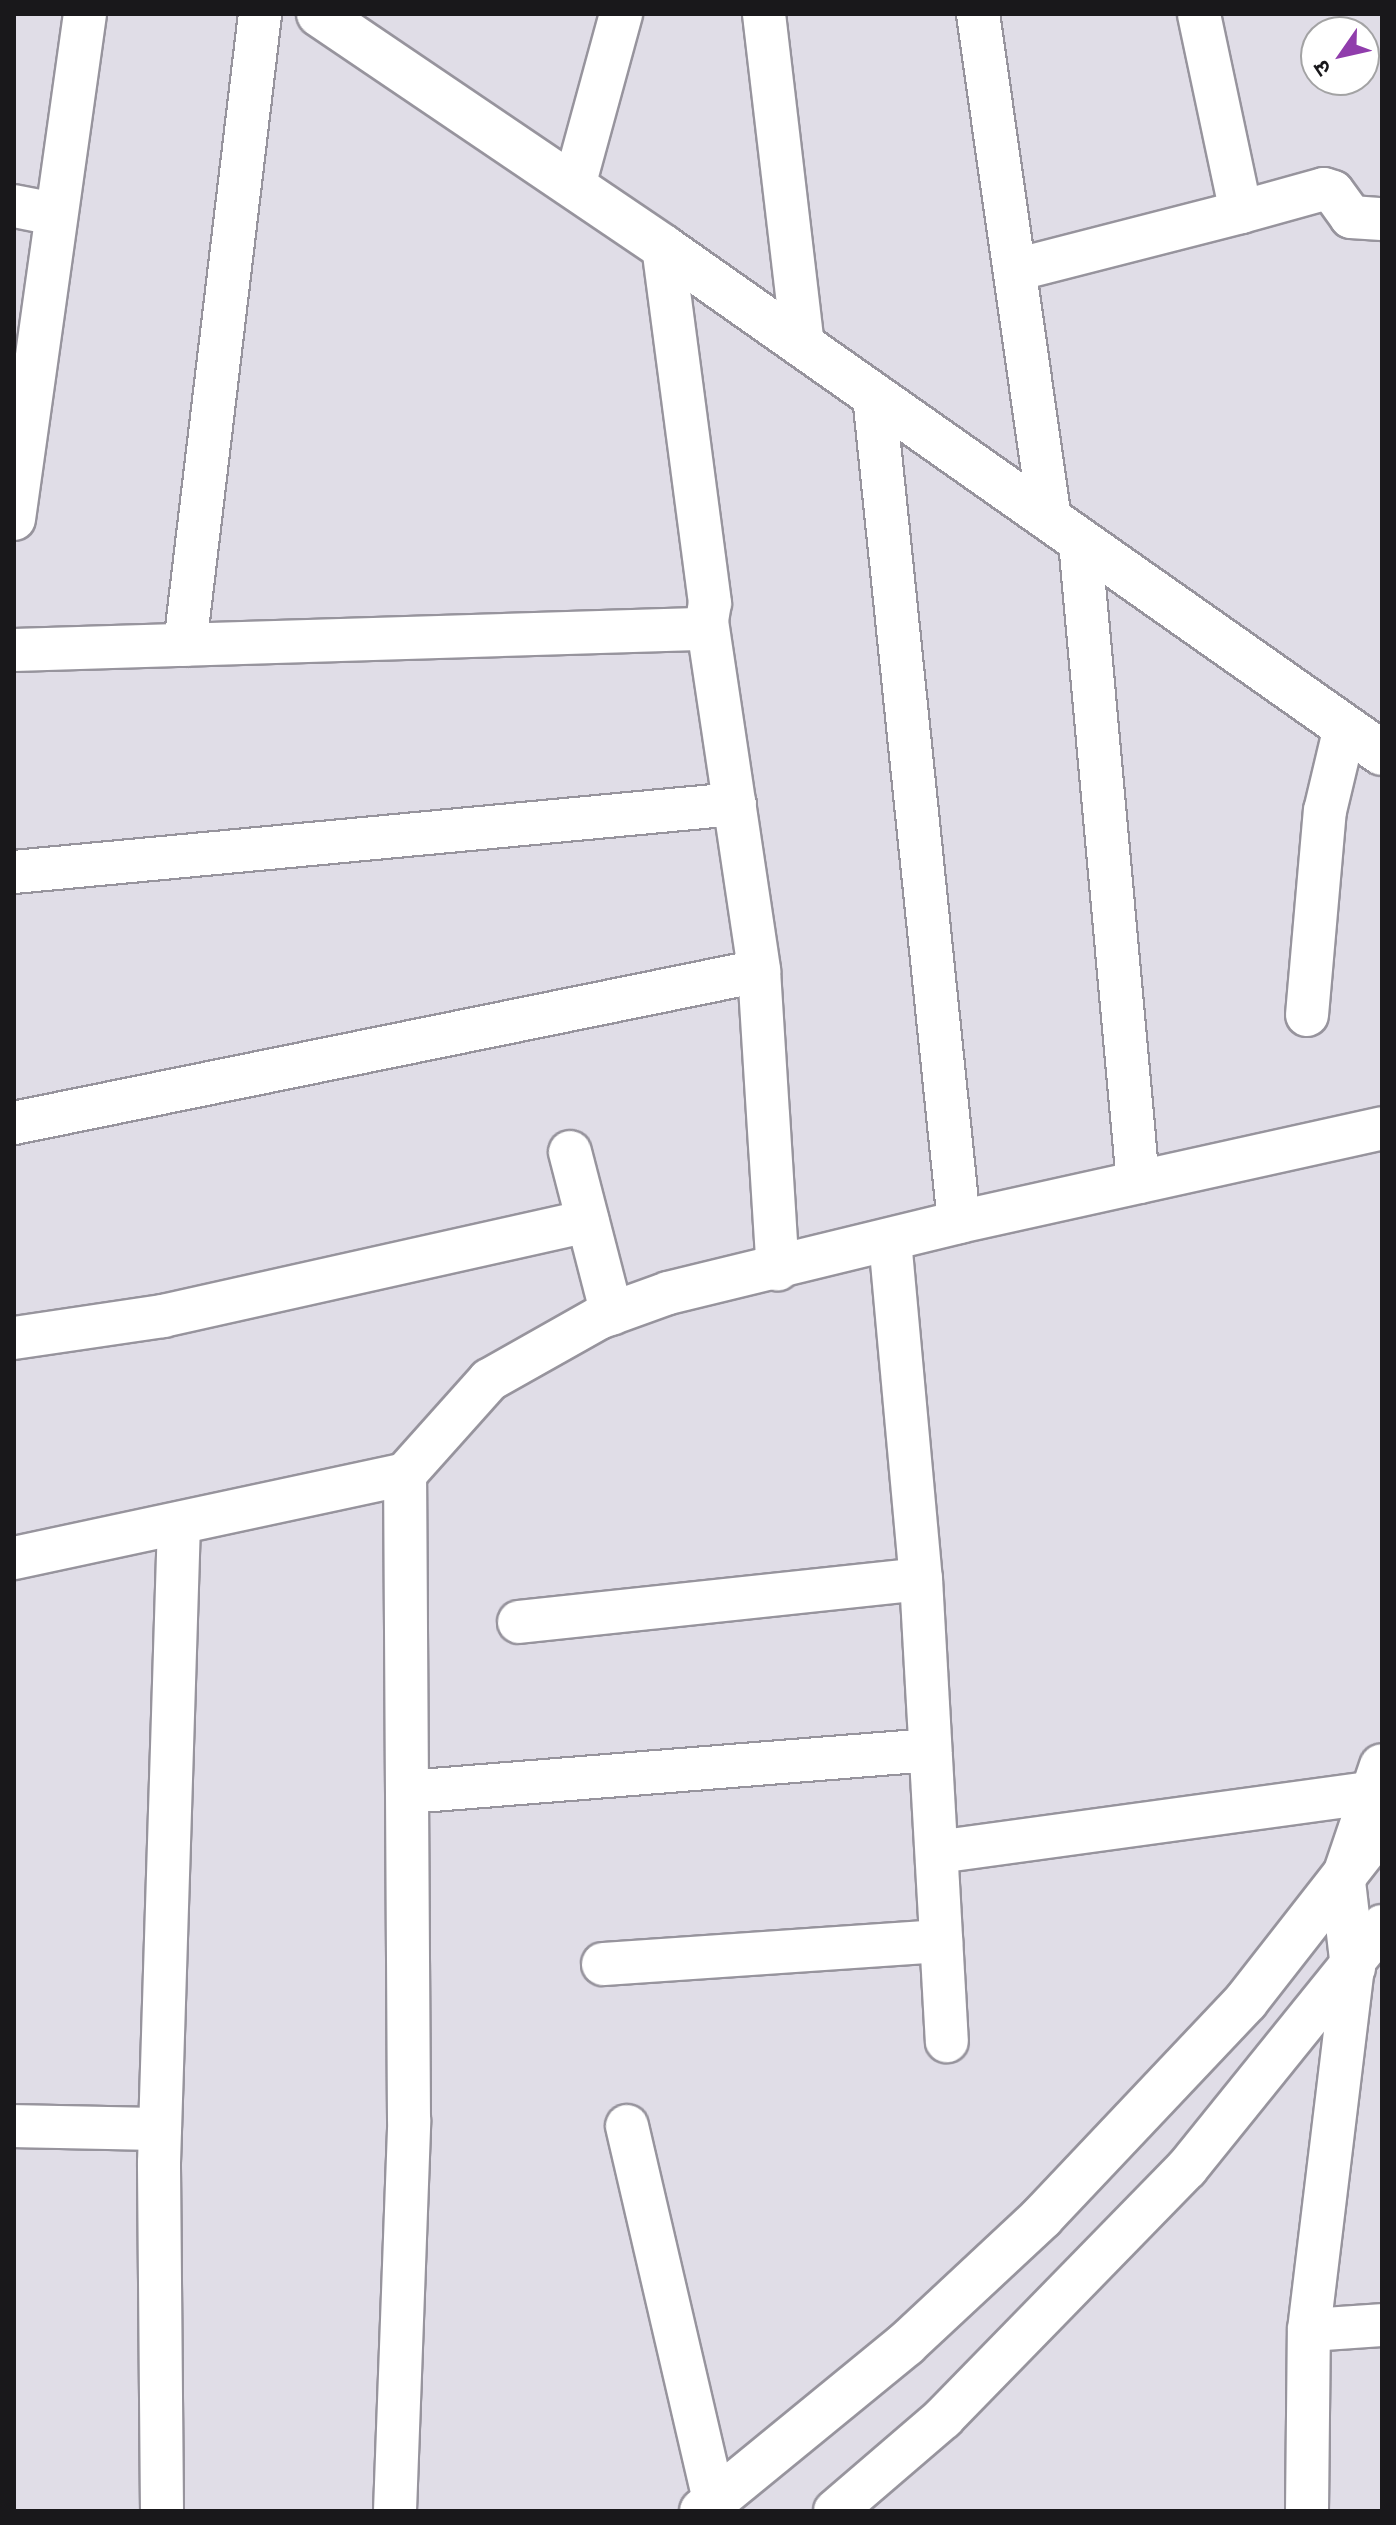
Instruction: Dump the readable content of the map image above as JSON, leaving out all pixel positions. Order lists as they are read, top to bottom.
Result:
{
  "north": "bottom left"
}
